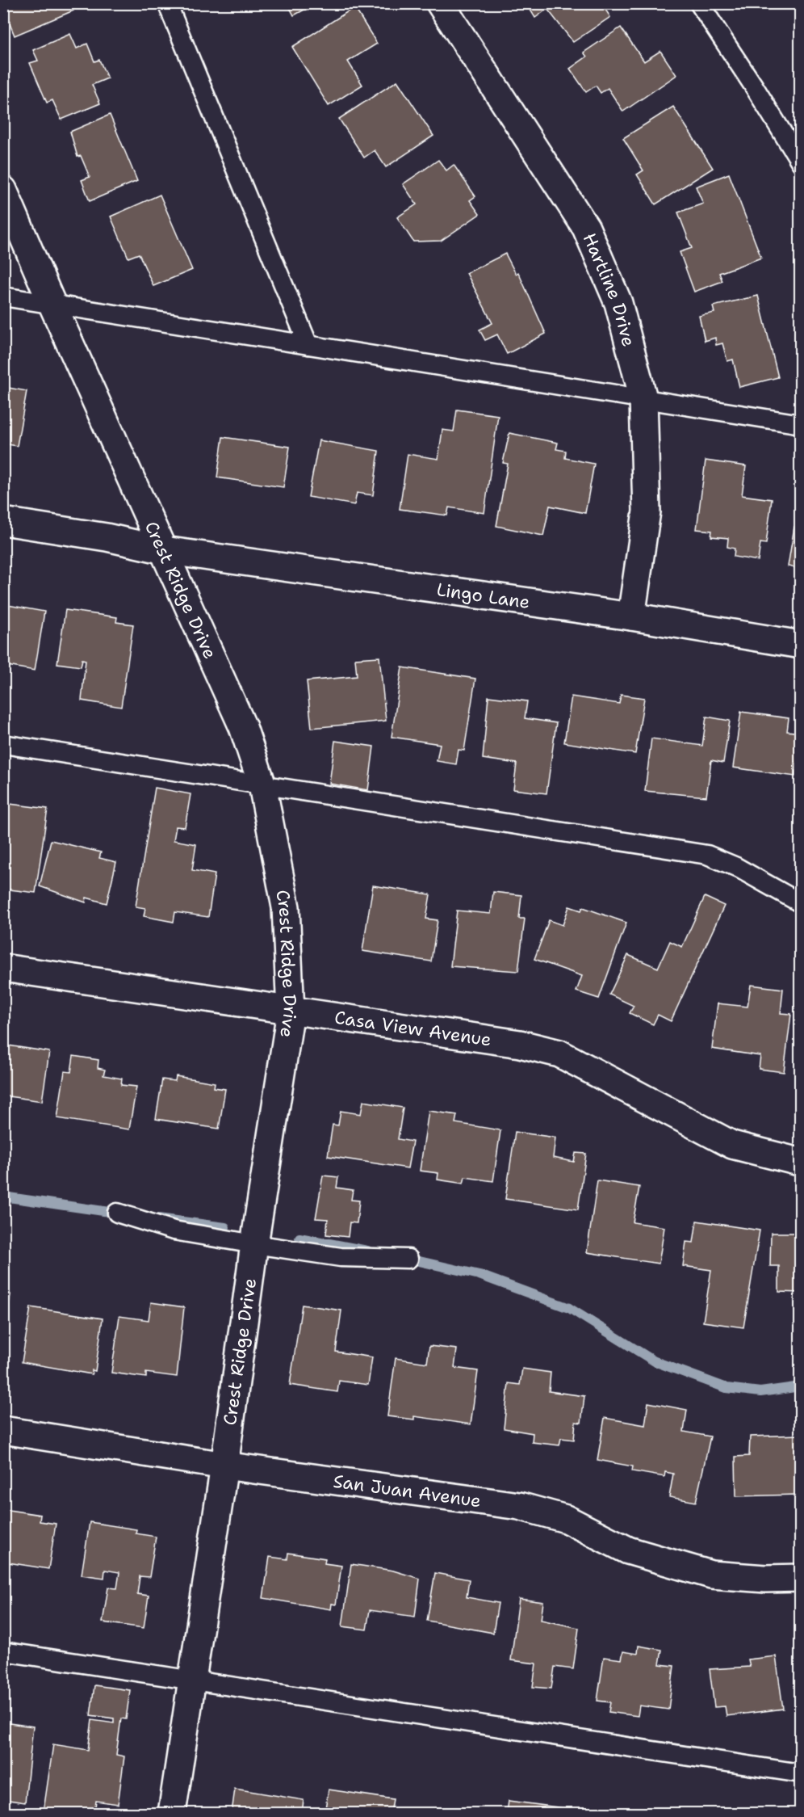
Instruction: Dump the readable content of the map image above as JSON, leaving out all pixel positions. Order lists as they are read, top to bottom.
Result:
{
  "streets": {
    "street": [
      "Hartline Drive",
      "Crest Ridge Drive",
      "Lingo Lane",
      "Casa View Avenue",
      "San Juan Avenue"
    ]
  },
  "crossings": [
    ["Hartline Drive", "Lingo Lane"],
    ["Crest Ridge Drive", "Lingo Lane"],
    ["Crest Ridge Drive", "Casa View Avenue"],
    ["Crest Ridge Drive", "San Juan Avenue"]
  ]
}
